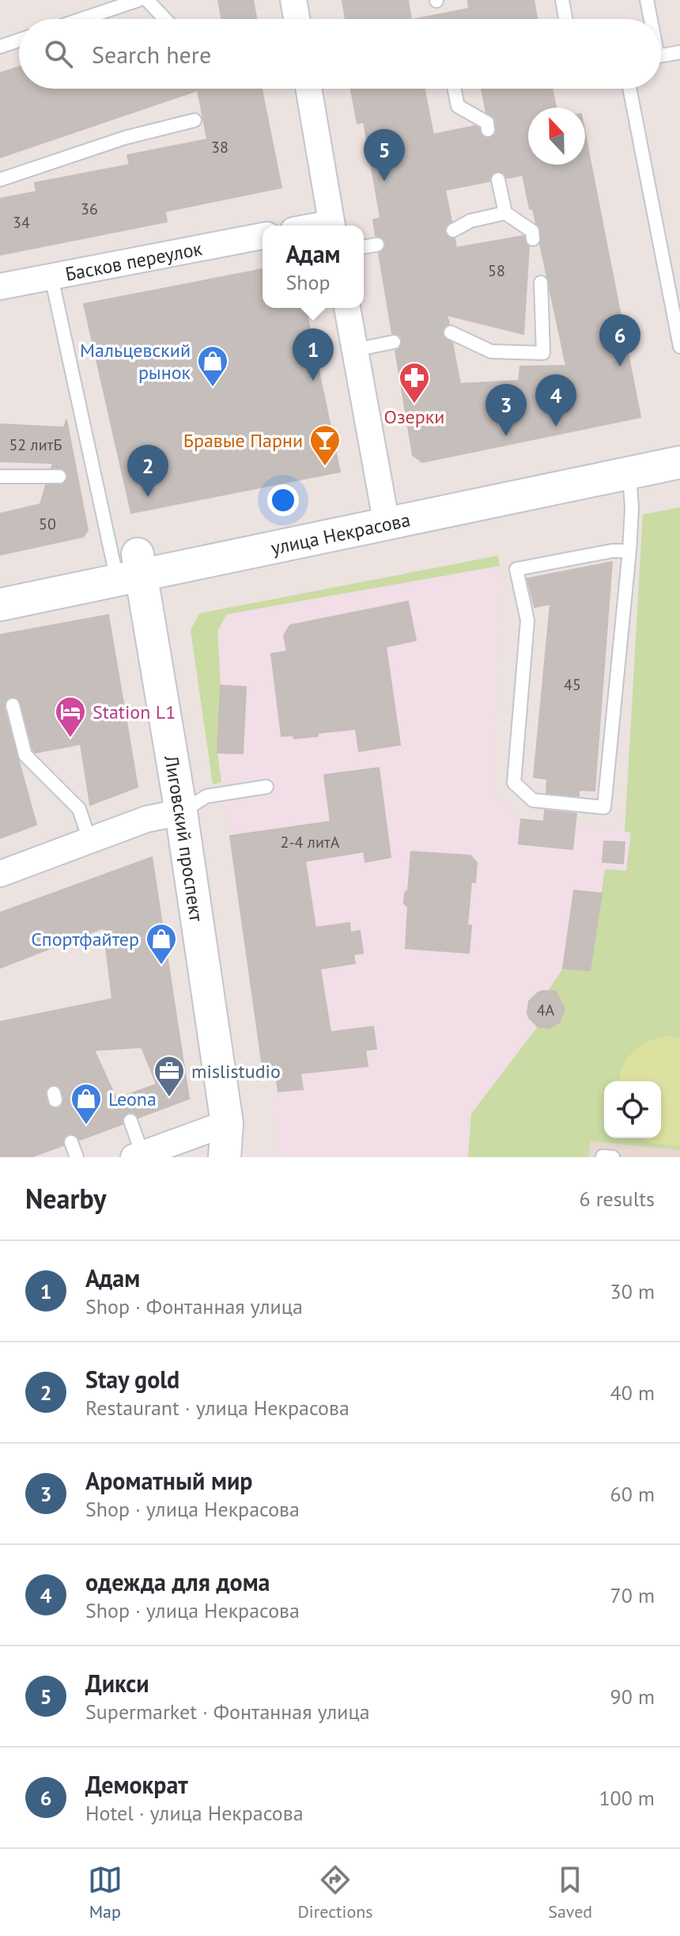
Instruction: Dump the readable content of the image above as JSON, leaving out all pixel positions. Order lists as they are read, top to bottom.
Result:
{
  "streets": {
    "street": ["Басков переулок", "улица Некрасова", "Лиговский проспект"]
  },
  "crossings": [
    ["улица Некрасова", "Лиговский проспект"]
  ],
  "places": {
    "shop": ["Мальцевский рынок", "Спортфайтер", "Leona"],
    "pharmacy": ["Озерки"],
    "bar": ["Бравые Парни"],
    "hotel": ["Station L1"],
    "office": ["mislistudio"]
  },
  "house_numbers": [
    "38",
    "36",
    "34",
    "58",
    "52 литБ",
    "50",
    "45",
    "2-4 литА",
    "4А"
  ],
  "north": "top",
  "page": {
    "search": "Search here",
    "pins": [
      "5",
      "6",
      "1",
      "4",
      "3",
      "2"
    ],
    "popup": ["Адам", "Shop"],
    "heading": ["Nearby", "6 results"],
    "list": [
      {
        "mark": "1",
        "name": "Адам",
        "note": "Shop · Фонтанная улица",
        "value": "30 m"
      },
      {
        "mark": "2",
        "name": "Stay gold",
        "note": "Restaurant · улица Некрасова",
        "value": "40 m"
      },
      {
        "mark": "3",
        "name": "Ароматный мир",
        "note": "Shop · улица Некрасова",
        "value": "60 m"
      },
      {
        "mark": "4",
        "name": "одежда для дома",
        "note": "Shop · улица Некрасова",
        "value": "70 m"
      },
      {
        "mark": "5",
        "name": "Дикси",
        "note": "Supermarket · Фонтанная улица",
        "value": "90 m"
      },
      {
        "mark": "6",
        "name": "Демократ",
        "note": "Hotel · улица Некрасова",
        "value": "100 m"
      }
    ],
    "nav": ["Map", "Directions", "Saved"]
  }
}
